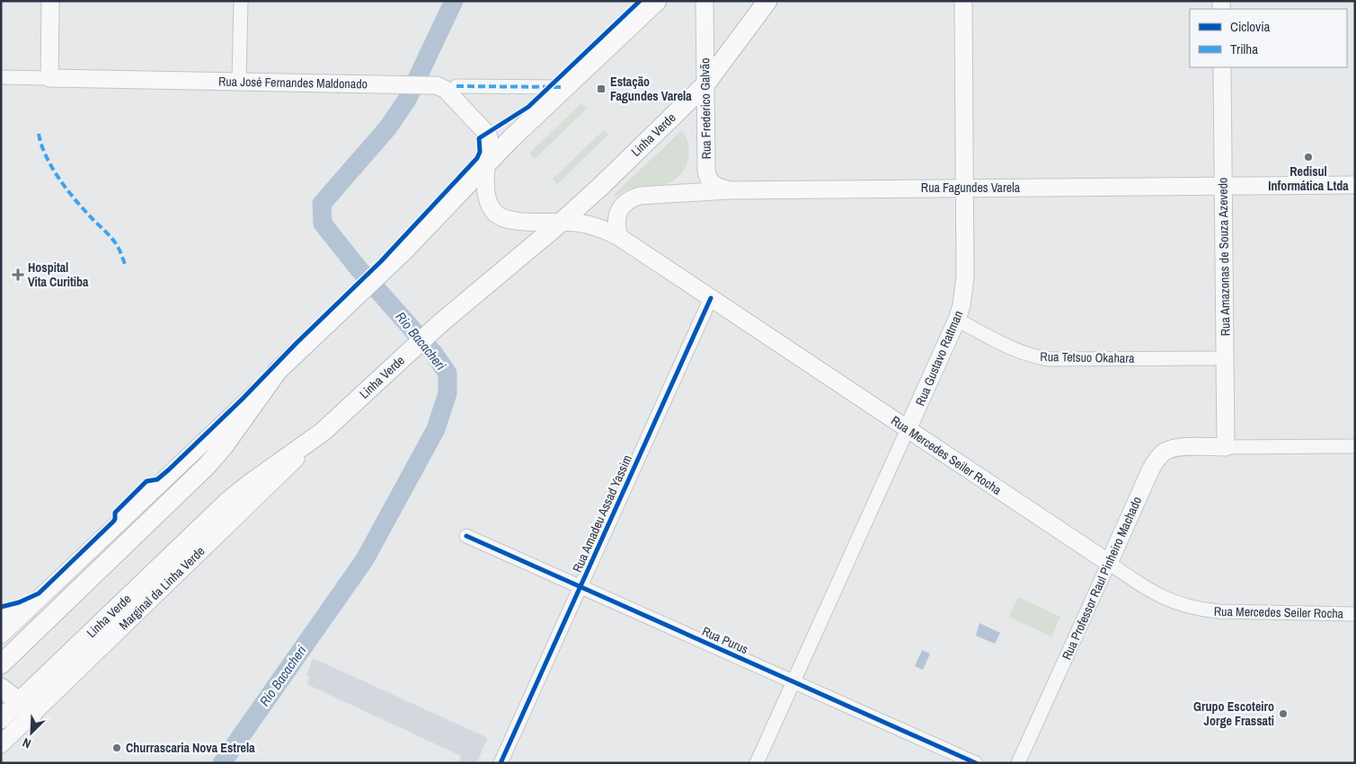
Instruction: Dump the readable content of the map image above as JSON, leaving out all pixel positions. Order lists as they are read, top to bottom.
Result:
{
  "streets": {
    "highway": ["Linha Verde"],
    "main road": [
      "Rua José Fernandes Maldonado",
      "Rua Frederico Galvão",
      "Rua Fagundes Varela",
      "Rua Amazonas de Souza Azevedo",
      "Rua Gustavo Rattman",
      "Rua Mercedes Seiler Rocha",
      "Rua Professor Raul Pinheiro Machado"
    ],
    "street": ["Rua Tetsuo Okahara", "Rua Amadeu Assad Yassim", "Rua Purus"]
  },
  "crossings": [
    ["Rua José Fernandes Maldonado", "Linha Verde"],
    ["Rua José Fernandes Maldonado", "Rua Mercedes Seiler Rocha"],
    ["Rua Frederico Galvão", "Linha Verde"],
    ["Rua Frederico Galvão", "Rua Fagundes Varela"],
    ["Linha Verde", "Rua Mercedes Seiler Rocha"],
    ["Rua Fagundes Varela", "Rua Amazonas de Souza Azevedo"],
    ["Rua Fagundes Varela", "Rua Gustavo Rattman"],
    ["Rua Fagundes Varela", "Rua Mercedes Seiler Rocha"],
    ["Rua Amazonas de Souza Azevedo", "Rua Tetsuo Okahara"],
    ["Rua Amazonas de Souza Azevedo", "Rua Professor Raul Pinheiro Machado"],
    ["Rua Tetsuo Okahara", "Rua Gustavo Rattman"],
    ["Rua Gustavo Rattman", "Rua Mercedes Seiler Rocha"],
    ["Rua Gustavo Rattman", "Rua Purus"],
    ["Rua Mercedes Seiler Rocha", "Rua Amadeu Assad Yassim"],
    ["Rua Mercedes Seiler Rocha", "Rua Professor Raul Pinheiro Machado"],
    ["Rua Amadeu Assad Yassim", "Rua Purus"]
  ],
  "water": ["Rio Bacacheri"],
  "places": {
    "transit": ["Estação Fagundes Varela"],
    "other": ["Redisul Informática Ltda", "Grupo Escoteiro Jorge Frassati", "Churrascaria Nova Estrela"],
    "health": ["Hospital Vita Curitiba"]
  },
  "legend": ["Ciclovia", "Trilha"],
  "north": "bottom left"
}
